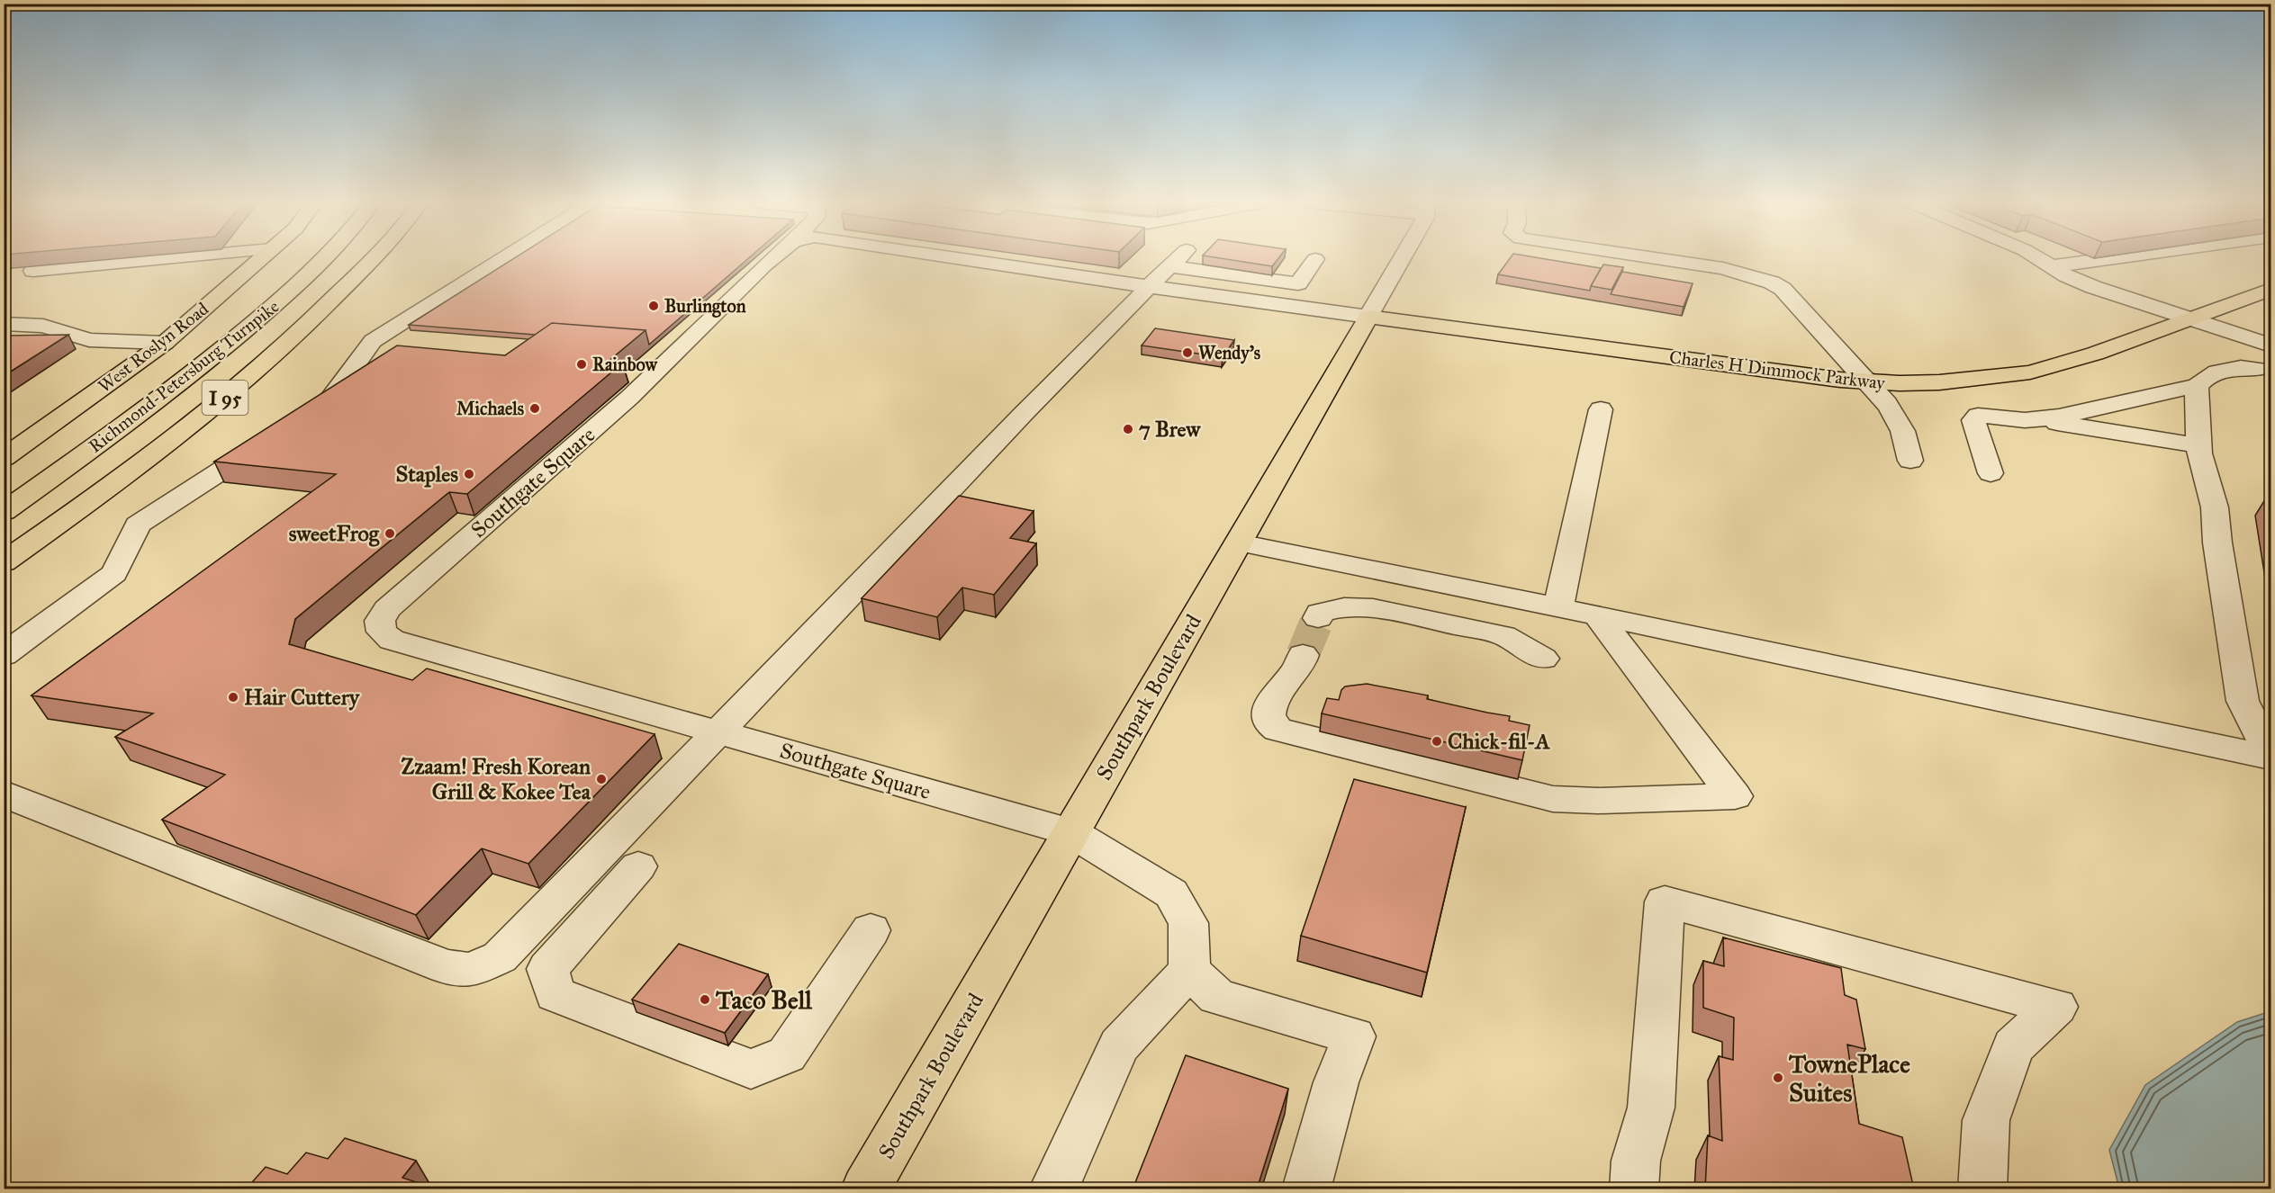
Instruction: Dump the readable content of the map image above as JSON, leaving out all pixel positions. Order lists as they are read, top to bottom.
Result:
{
  "streets": {
    "main road": [
      "West Roslyn Road",
      "Charles H Dimmock Parkway",
      "Richmond-Petersburg Turnpike",
      "I 95",
      "Southpark Boulevard"
    ],
    "street": ["Southgate Square"]
  },
  "crossings": [
    ["Charles H Dimmock Parkway", "Southpark Boulevard"],
    ["Southgate Square", "Southpark Boulevard"]
  ],
  "places": [
    "Burlington",
    "Wendy's",
    "Rainbow",
    "Michaels",
    "7 Brew",
    "Staples",
    "sweetFrog",
    "Hair Cuttery",
    "Chick-fil-A",
    "Zzaam! Fresh Korean Grill & Kokee Tea",
    "Taco Bell",
    "TownePlace Suites"
  ]
}
